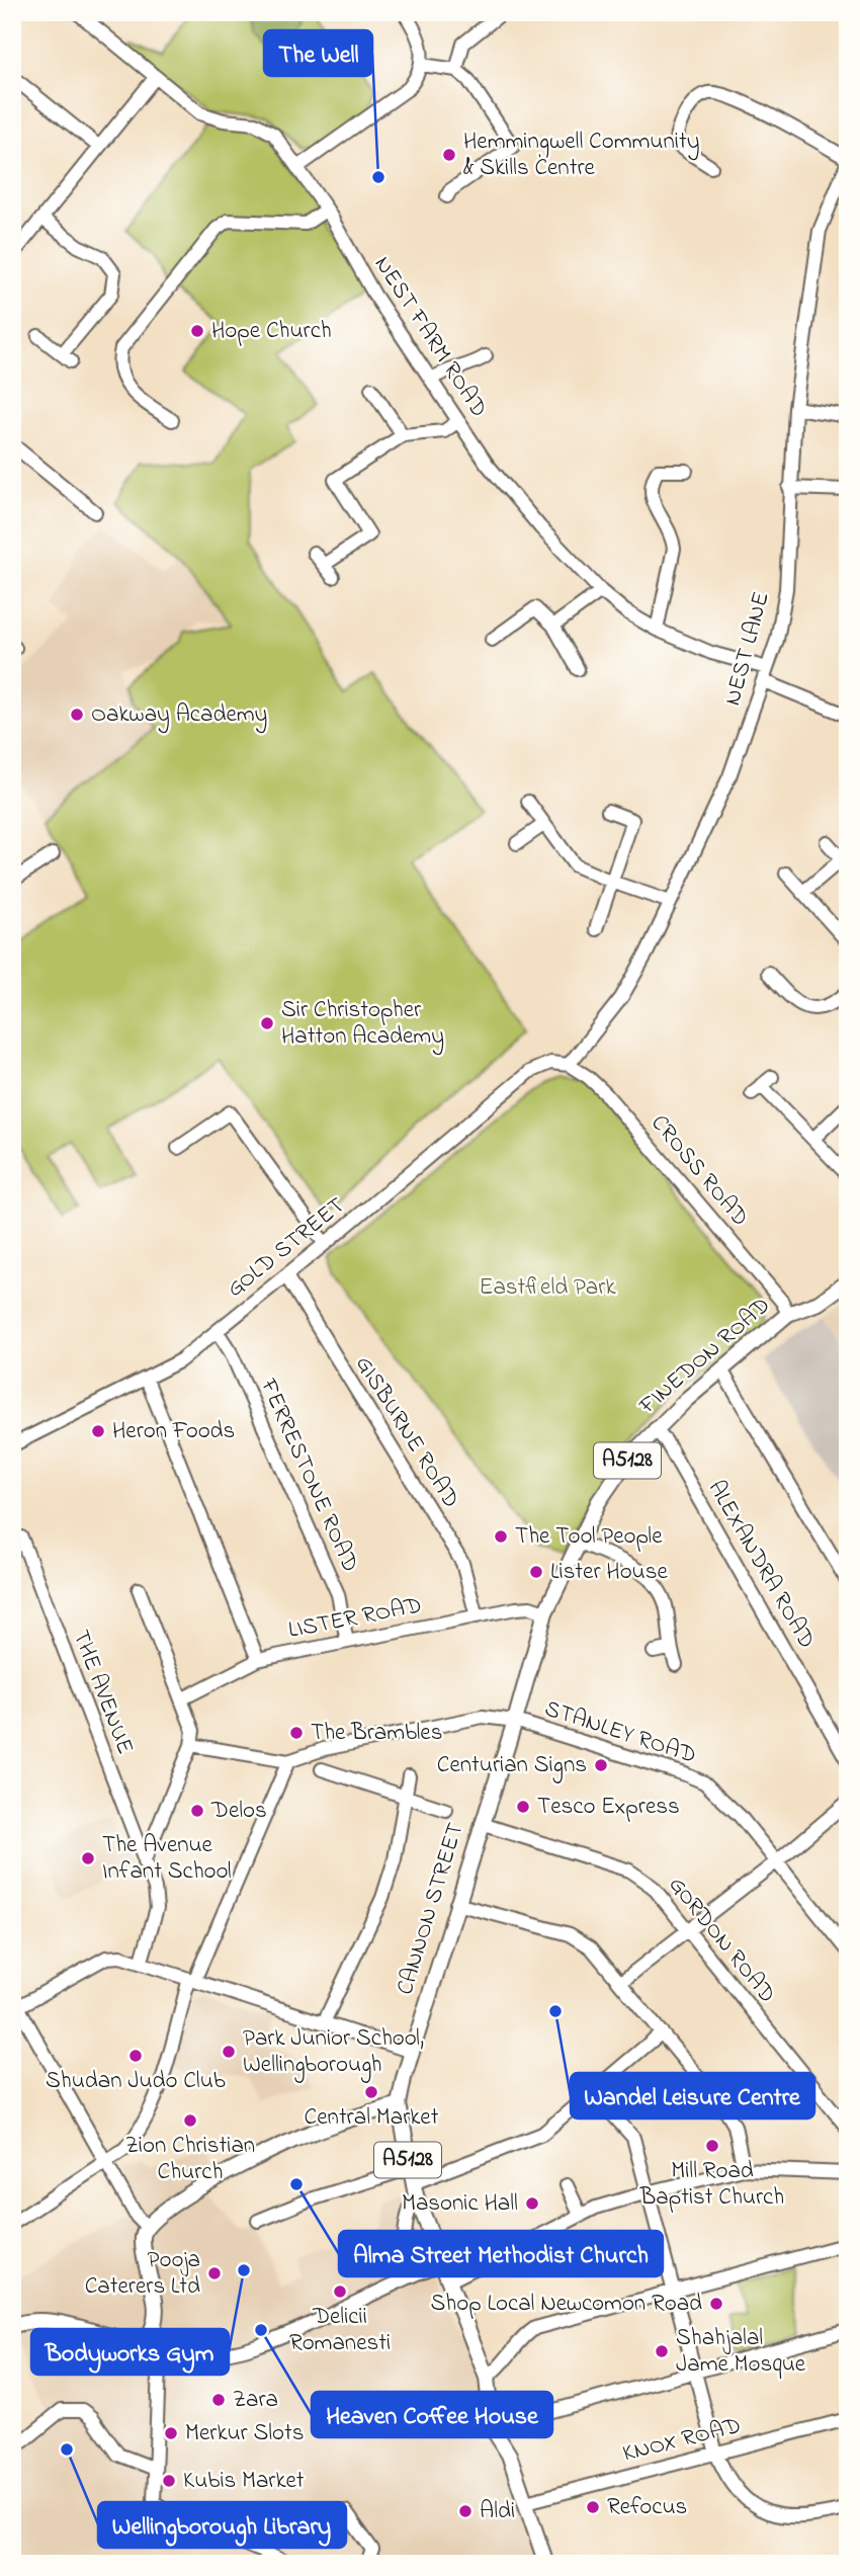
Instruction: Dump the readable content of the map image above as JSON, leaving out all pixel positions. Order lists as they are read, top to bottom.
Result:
{
  "streets": {
    "main road": ["FINEDON ROAD", "A5128", "CANNON STREET"],
    "street": [
      "NEST FARM ROAD",
      "NEST LANE",
      "CROSS ROAD",
      "GOLD STREET",
      "GISBURNE ROAD",
      "FERRESTONE ROAD",
      "ALEXANDRA ROAD",
      "LISTER ROAD",
      "THE AVENUE",
      "STANLEY ROAD",
      "GORDON ROAD",
      "KNOX ROAD"
    ]
  },
  "crossings": [
    ["NEST FARM ROAD", "NEST LANE"],
    ["NEST LANE", "CROSS ROAD"],
    ["NEST LANE", "GOLD STREET"],
    ["CROSS ROAD", "GOLD STREET"],
    ["CROSS ROAD", "FINEDON ROAD"],
    ["GOLD STREET", "GISBURNE ROAD"],
    ["GOLD STREET", "FERRESTONE ROAD"],
    ["FINEDON ROAD", "ALEXANDRA ROAD"],
    ["FINEDON ROAD", "LISTER ROAD"],
    ["FINEDON ROAD", "STANLEY ROAD"],
    ["FINEDON ROAD", "CANNON STREET"],
    ["GISBURNE ROAD", "LISTER ROAD"],
    ["A5128", "CANNON STREET"],
    ["A5128", "KNOX ROAD"],
    ["FERRESTONE ROAD", "LISTER ROAD"],
    ["STANLEY ROAD", "CANNON STREET"],
    ["CANNON STREET", "GORDON ROAD"]
  ],
  "parks": ["Eastfield Park"],
  "places": [
    "Hemmingwell Community & Skills Centre",
    "The Well",
    "Hope Church",
    "Oakway Academy",
    "Sir Christopher Hatton Academy",
    "Heron Foods",
    "The Tool People",
    "Lister House",
    "The Brambles",
    "Centurian Signs",
    "Tesco Express",
    "Delos",
    "The Avenue Infant School",
    "Wandel Leisure Centre",
    "Park Junior School, Wellingborough",
    "Shudan Judo Club",
    "Central Market",
    "Zion Christian Church",
    "Mill Road Baptist Church",
    "Alma Street Methodist Church",
    "Masonic Hall",
    "Bodyworks Gym",
    "Pooja Caterers Ltd",
    "Delicii Romanesti",
    "Shop Local Newcomon Road",
    "Heaven Coffee House",
    "Shahjalal Jame Mosque",
    "Zara",
    "Merkur Slots",
    "Wellingborough Library",
    "Kubis Market",
    "Refocus",
    "Aldi"
  ]
}
